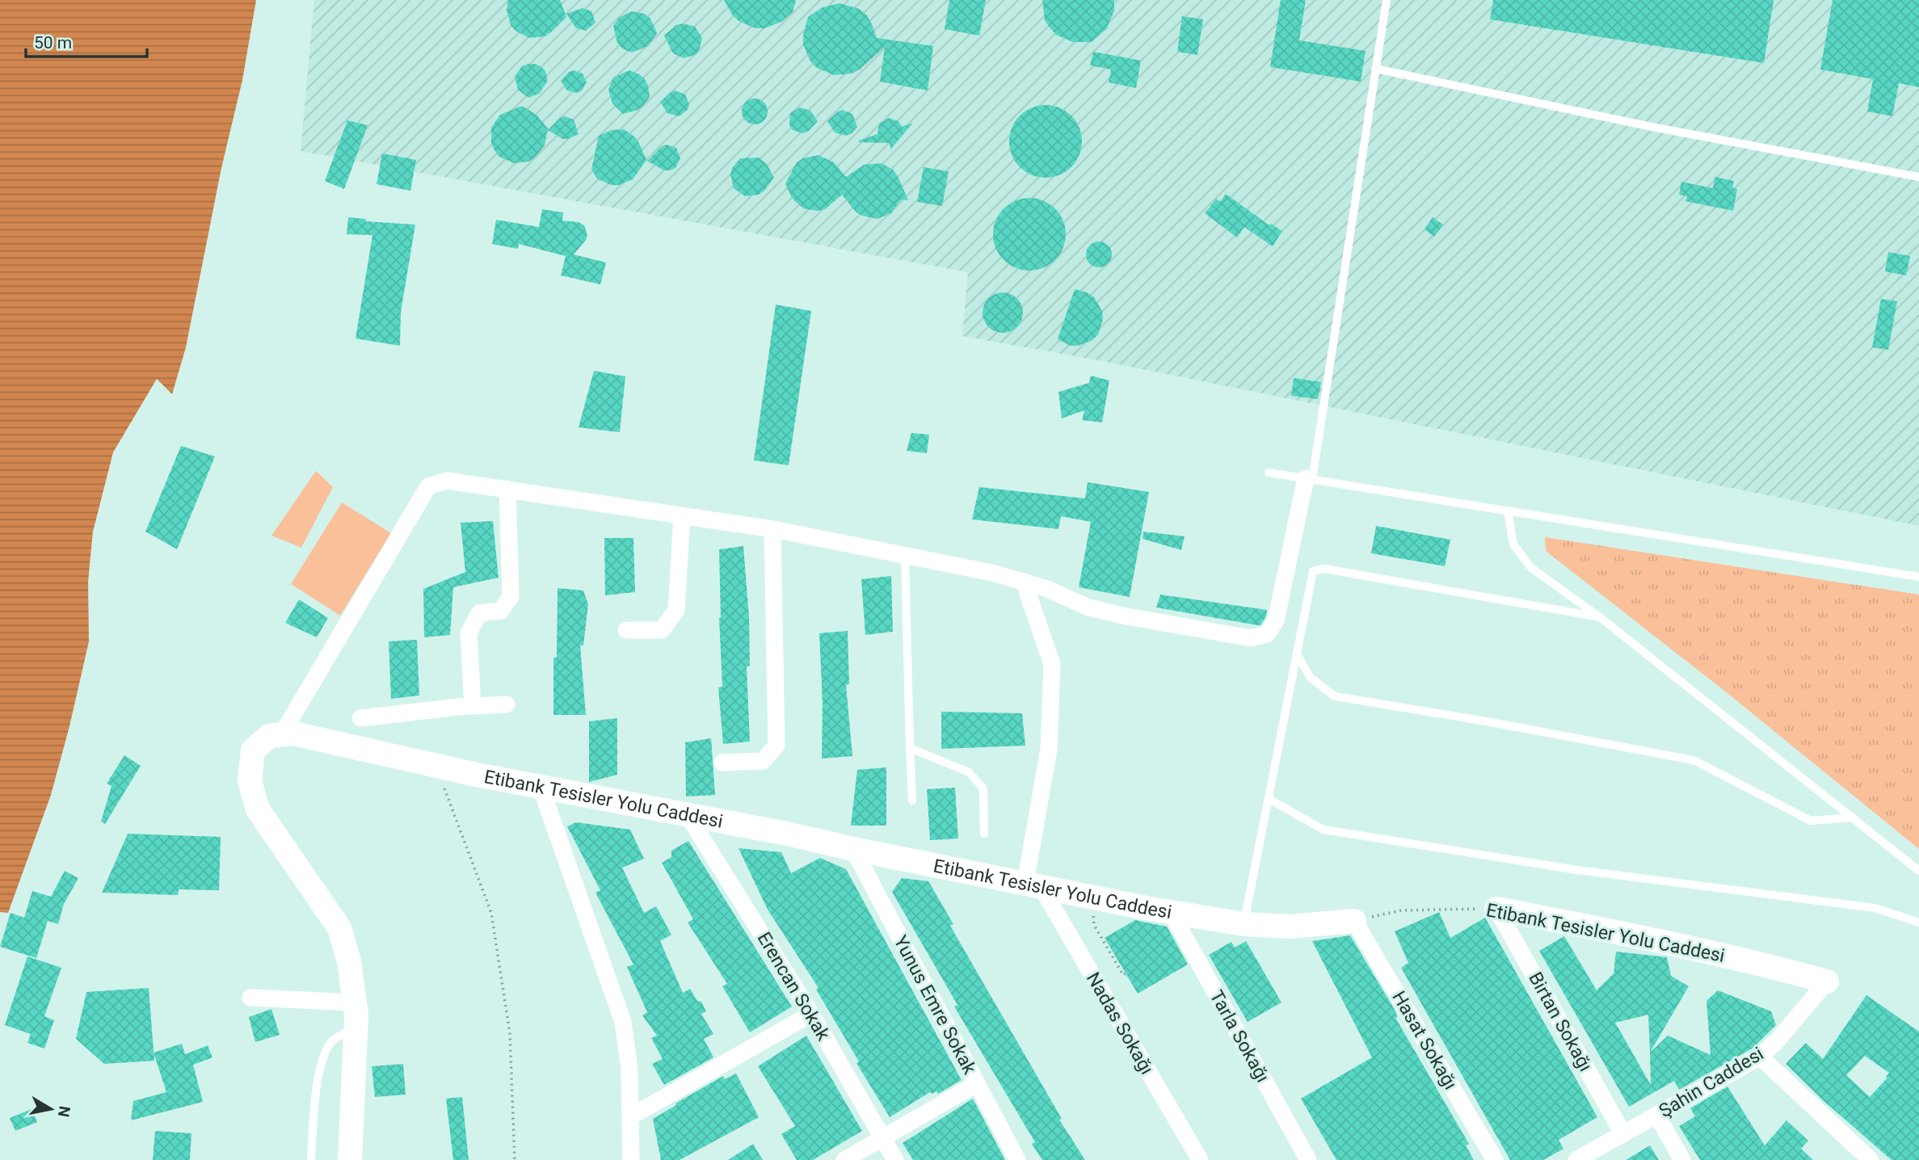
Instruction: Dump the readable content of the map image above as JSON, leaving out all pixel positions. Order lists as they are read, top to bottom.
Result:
{
  "streets": {
    "street": [
      "Etibank Tesisler Yolu Caddesi",
      "Erencan Sokak",
      "Yunus Emre Sokak",
      "Birtan Sokağı",
      "Nadas Sokağı",
      "Tarla Sokağı",
      "Hasat Sokağı",
      "Şahin Caddesi"
    ]
  },
  "crossings": [
    ["Etibank Tesisler Yolu Caddesi", "Erencan Sokak"],
    ["Etibank Tesisler Yolu Caddesi", "Yunus Emre Sokak"],
    ["Etibank Tesisler Yolu Caddesi", "Birtan Sokağı"],
    ["Etibank Tesisler Yolu Caddesi", "Nadas Sokağı"],
    ["Etibank Tesisler Yolu Caddesi", "Tarla Sokağı"],
    ["Etibank Tesisler Yolu Caddesi", "Hasat Sokağı"],
    ["Etibank Tesisler Yolu Caddesi", "Şahin Caddesi"],
    ["Birtan Sokağı", "Şahin Caddesi"]
  ],
  "scale_bar": "50 m",
  "north": "right"
}
